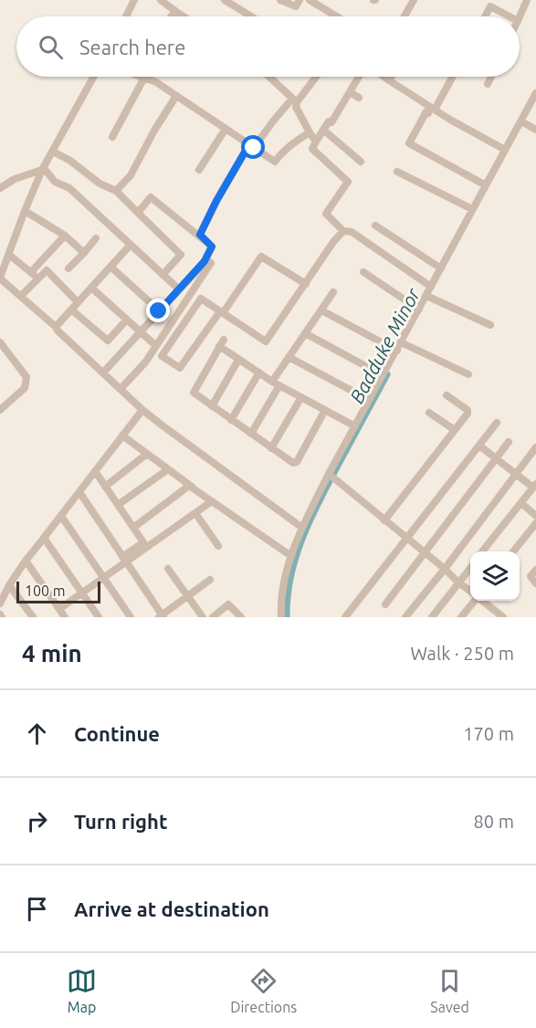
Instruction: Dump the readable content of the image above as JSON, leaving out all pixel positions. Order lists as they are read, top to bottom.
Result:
{
  "water": ["Badduke Minor"],
  "scale_bar": "100 m",
  "page": {
    "search": "Search here",
    "scale": "100 m",
    "heading": ["4 min", "Walk · 250 m"],
    "list": [
      ["Continue", "170 m"],
      ["Turn right", "80 m"],
      "Arrive at destination"
    ],
    "nav": ["Map", "Directions", "Saved"]
  }
}
